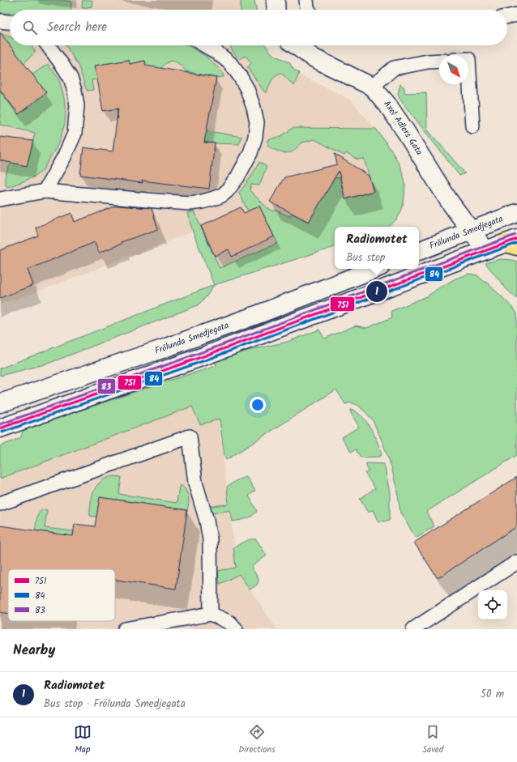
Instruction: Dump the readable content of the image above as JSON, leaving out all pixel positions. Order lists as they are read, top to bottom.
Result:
{
  "streets": {
    "street": ["Axel Adlers Gata", "Frölunda Smedjegata"]
  },
  "crossings": [
    ["Axel Adlers Gata", "Frölunda Smedjegata"]
  ],
  "lines": ["transit line 83", "transit line 751", "transit line 84"],
  "legend": ["751", "84", "83"],
  "north": "bottom right",
  "page": {
    "search": "Search here",
    "popup": ["Radiomotet", "Bus stop"],
    "pins": "1",
    "heading": "Nearby",
    "list": [
      {
        "mark": "1",
        "name": "Radiomotet",
        "note": "Bus stop · Frölunda Smedjegata",
        "value": "50 m"
      }
    ],
    "nav": ["Map", "Directions", "Saved"]
  }
}
